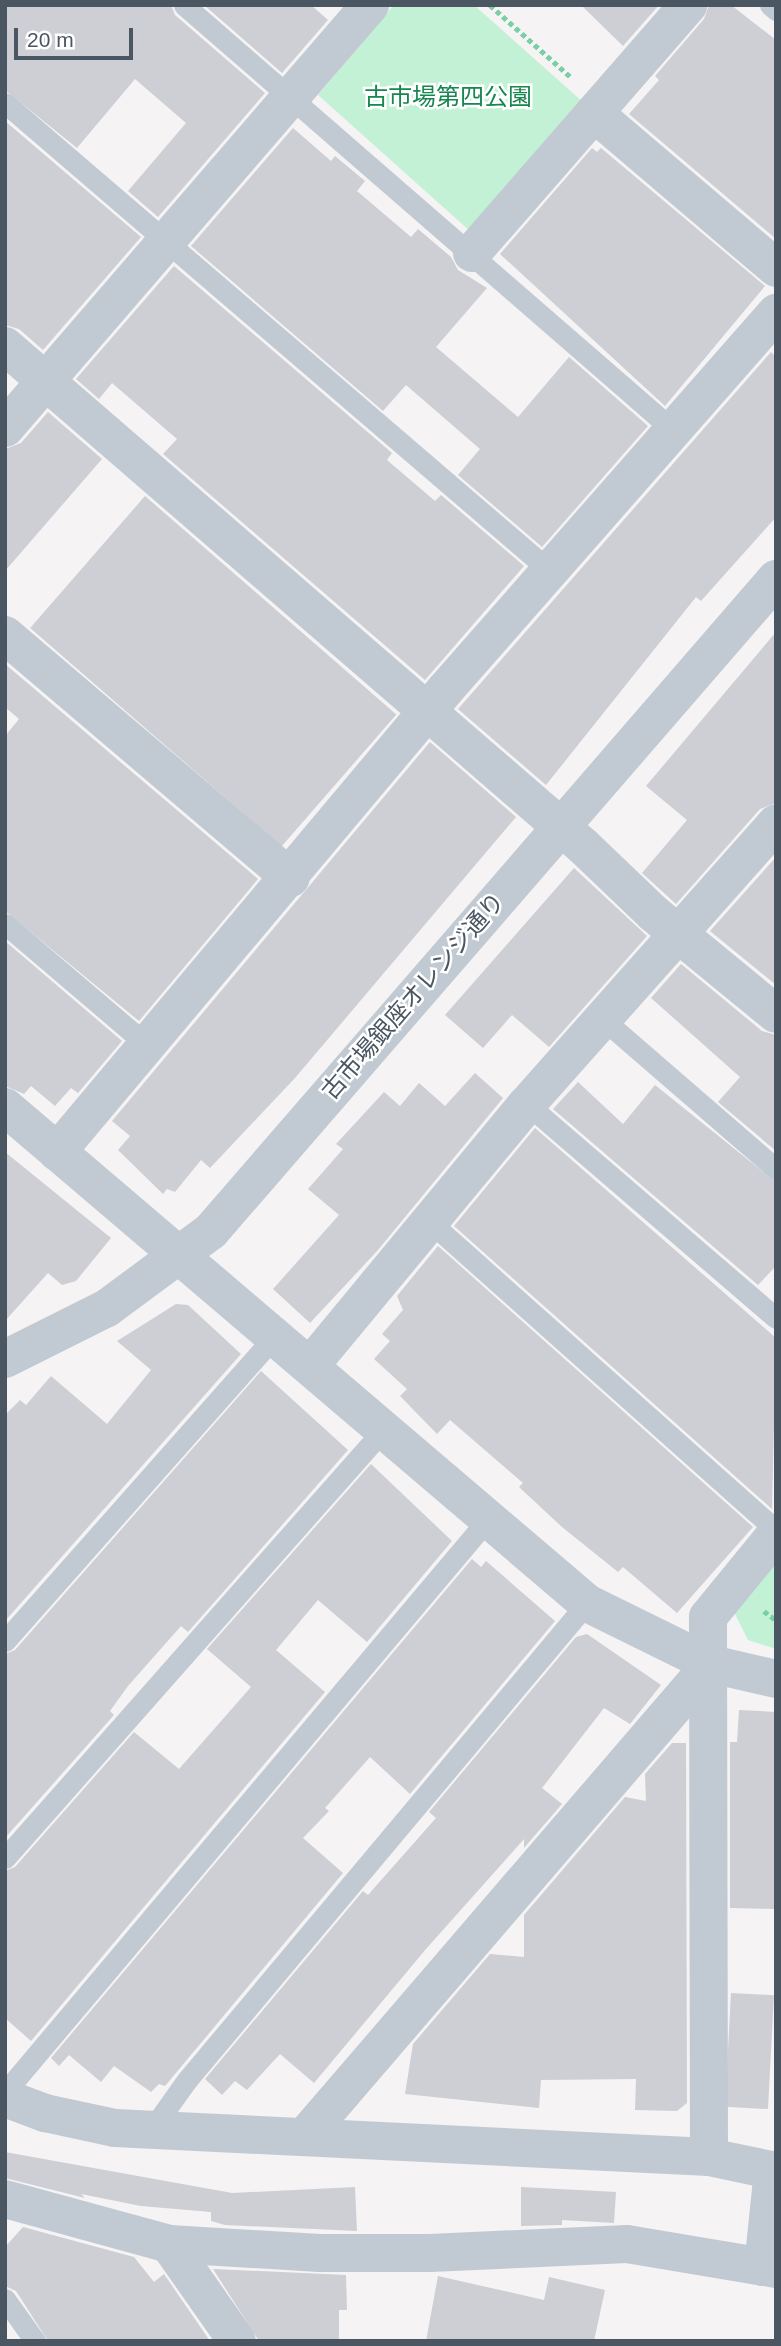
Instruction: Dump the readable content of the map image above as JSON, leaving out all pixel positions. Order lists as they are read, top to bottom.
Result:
{
  "streets": {
    "street": ["古市場銀座オレンジ通り"]
  },
  "parks": ["古市場第四公園"],
  "scale_bar": "20 m"
}
